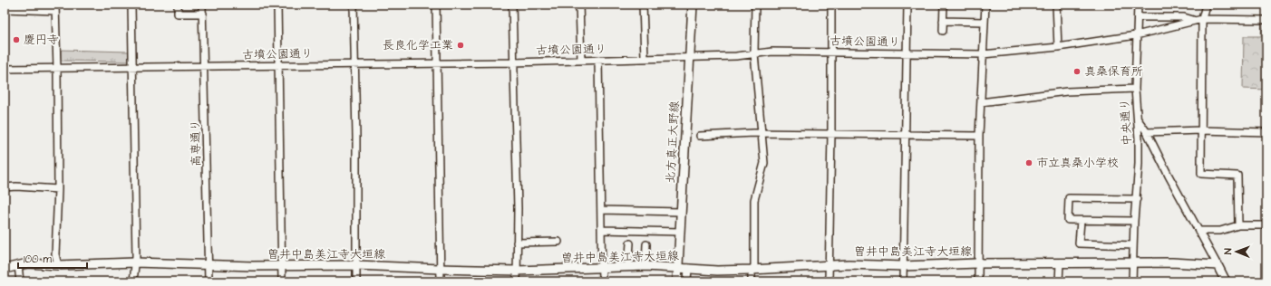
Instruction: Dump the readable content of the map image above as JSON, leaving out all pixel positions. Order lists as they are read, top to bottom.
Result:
{
  "streets": {
    "main road": ["北方真正大野線", "曽井中島美江寺大垣線"],
    "street": ["古墳公園通り", "中央通り", "高専通り"]
  },
  "crossings": [
    ["古墳公園通り", "中央通り"],
    ["古墳公園通り", "北方真正大野線"],
    ["古墳公園通り", "高専通り"],
    ["中央通り", "曽井中島美江寺大垣線"],
    ["北方真正大野線", "曽井中島美江寺大垣線"],
    ["高専通り", "曽井中島美江寺大垣線"]
  ],
  "places": [
    "慶円寺",
    "長良化学工業",
    "真桑保育所",
    "市立真桑小学校"
  ],
  "scale_bar": "100 m",
  "north": "left"
}
